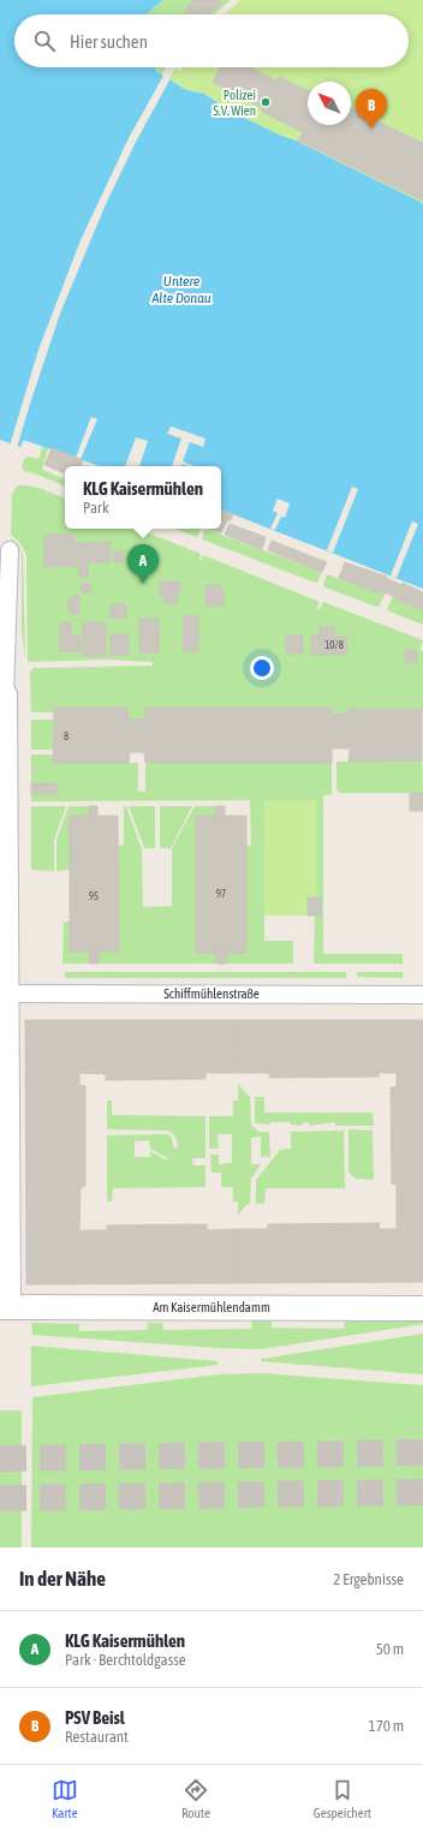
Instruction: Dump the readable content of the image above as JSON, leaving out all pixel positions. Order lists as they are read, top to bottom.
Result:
{
  "streets": {
    "street": ["Schiffmühlenstraße", "Am Kaisermühlendamm"]
  },
  "water": ["Untere Alte Donau"],
  "places": ["Polizei S.V. Wien"],
  "house_numbers": [
    "10/8",
    "8",
    "97",
    "95"
  ],
  "north": "top left",
  "page": {
    "search": "Hier suchen",
    "pins": ["B", "A"],
    "popup": ["KLG Kaisermühlen", "Park"],
    "heading": ["In der Nähe", "2 Ergebnisse"],
    "list": [
      {
        "mark": "A",
        "name": "KLG Kaisermühlen",
        "note": "Park · Berchtoldgasse",
        "value": "50 m"
      },
      {
        "mark": "B",
        "name": "PSV Beisl",
        "note": "Restaurant",
        "value": "170 m"
      }
    ],
    "nav": ["Karte", "Route", "Gespeichert"]
  }
}
